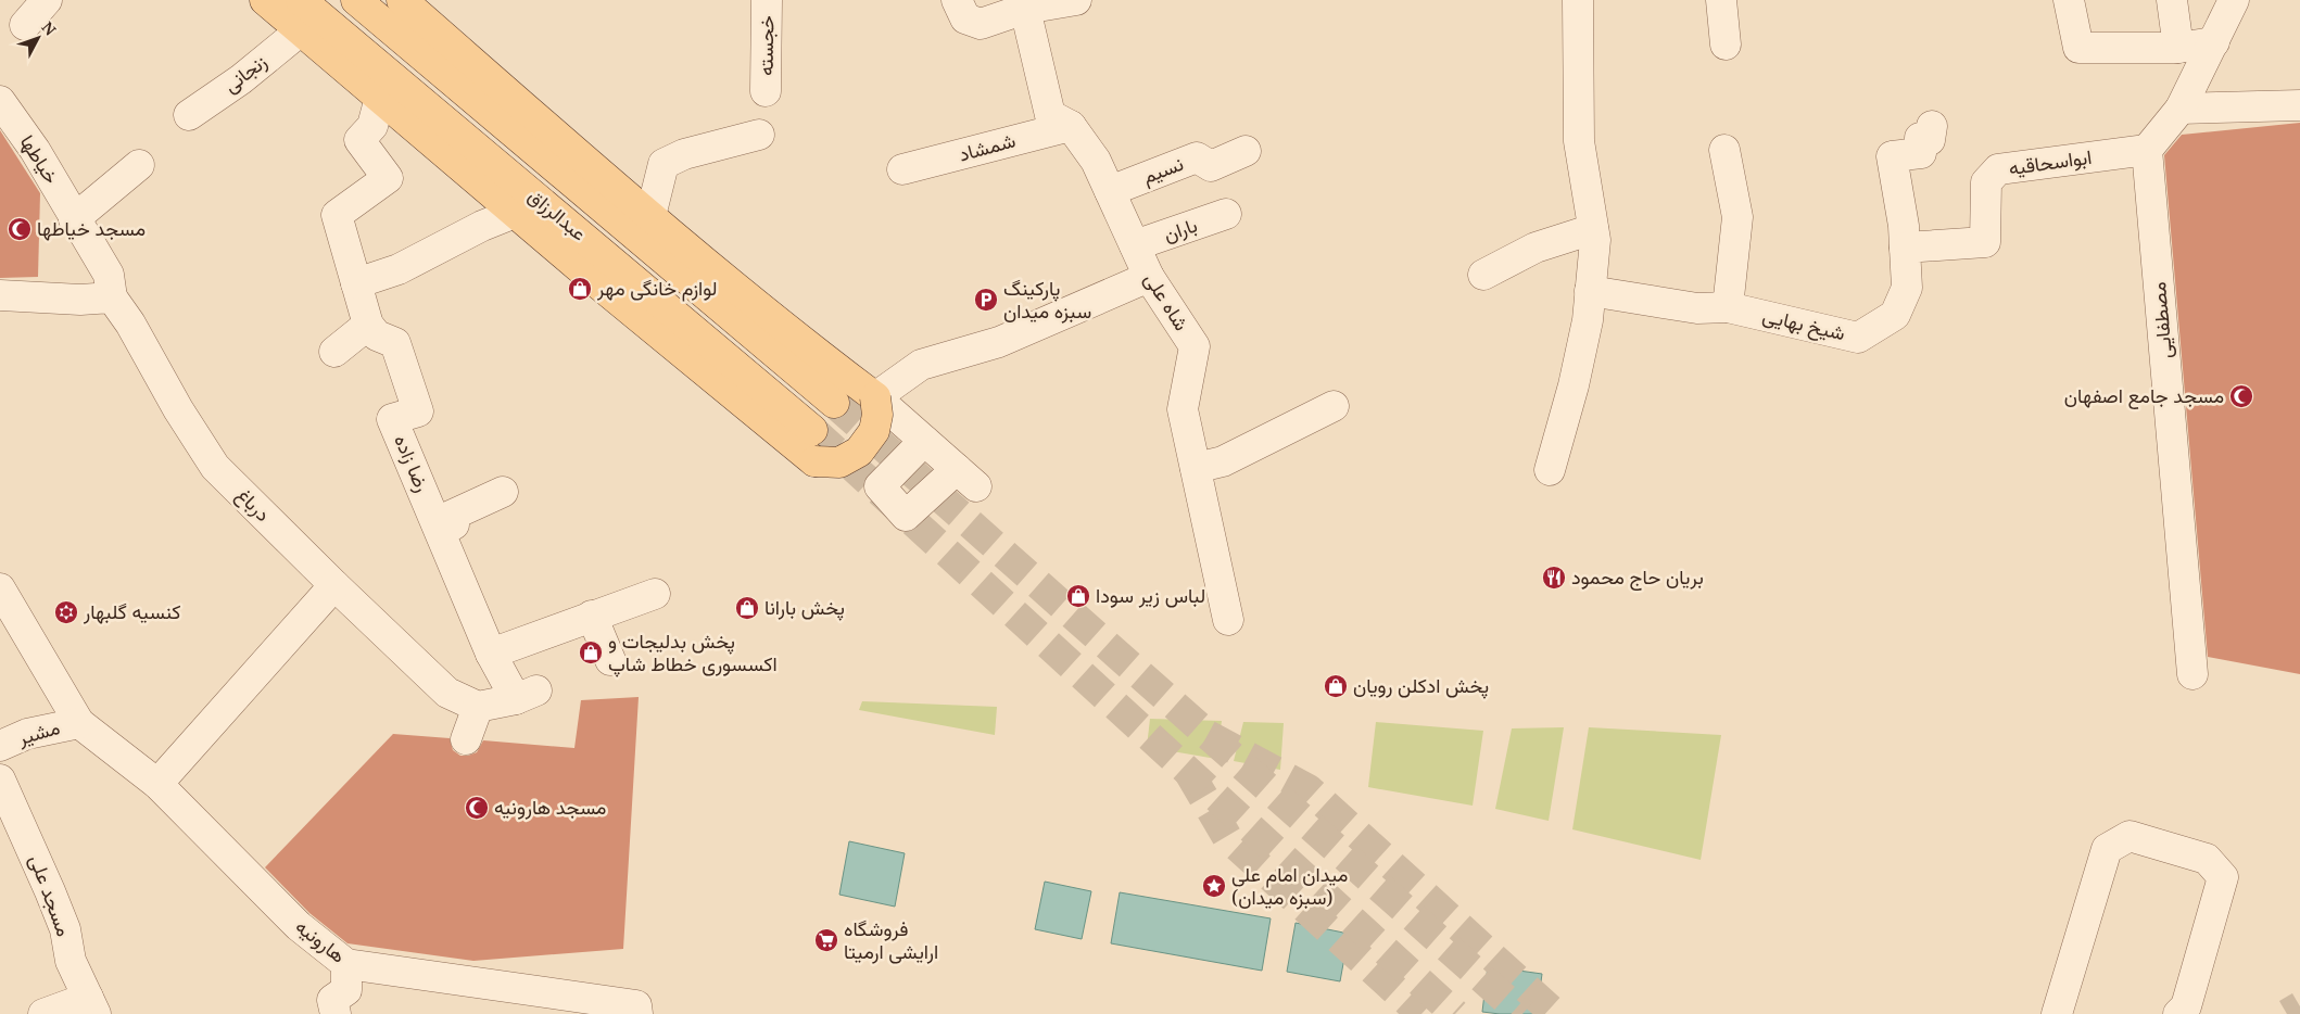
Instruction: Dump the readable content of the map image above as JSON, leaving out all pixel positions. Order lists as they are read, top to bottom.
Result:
{
  "streets": {
    "main road": ["عبدالرزاق"],
    "street": [
      "خجسته",
      "زنجانی",
      "شمشاد",
      "خیاطها",
      "ابواسحاقیه",
      "نسیم",
      "باران",
      "شاه علی",
      "مصطفایی",
      "شیخ بهایی",
      "رضا زاده",
      "درباغ",
      "مشیر",
      "مسجد علی",
      "هارونیه"
    ]
  },
  "crossings": [
    ["شمشاد", "شاه علی"],
    ["خیاطها", "درباغ"],
    ["ابواسحاقیه", "مصطفایی"],
    ["ابواسحاقیه", "شیخ بهایی"],
    ["نسیم", "شاه علی"],
    ["باران", "شاه علی"],
    ["رضا زاده", "درباغ"],
    ["مشیر", "هارونیه"]
  ],
  "places": {
    "mosque": ["مسجد خیاطها", "مسجد جامع اصفهان", "مسجد هارونیه"],
    "shop": [
      "لوازم خانگی مهر",
      "لباس زیر سودا",
      "پخش بارانا",
      "پخش بدلیجات و اکسسوری خطاط شاپ",
      "پخش ادکلن رویان"
    ],
    "parking": ["پارکینگ سبزه میدان"],
    "restaurant": ["بریان حاج محمود"],
    "synagogue": ["کنسیه گلبهار"],
    "place": ["میدان امام علی (سبزه میدان)"],
    "supermarket": ["فروشگاه ارایشی ارمیتا"]
  },
  "north": "top right"
}
